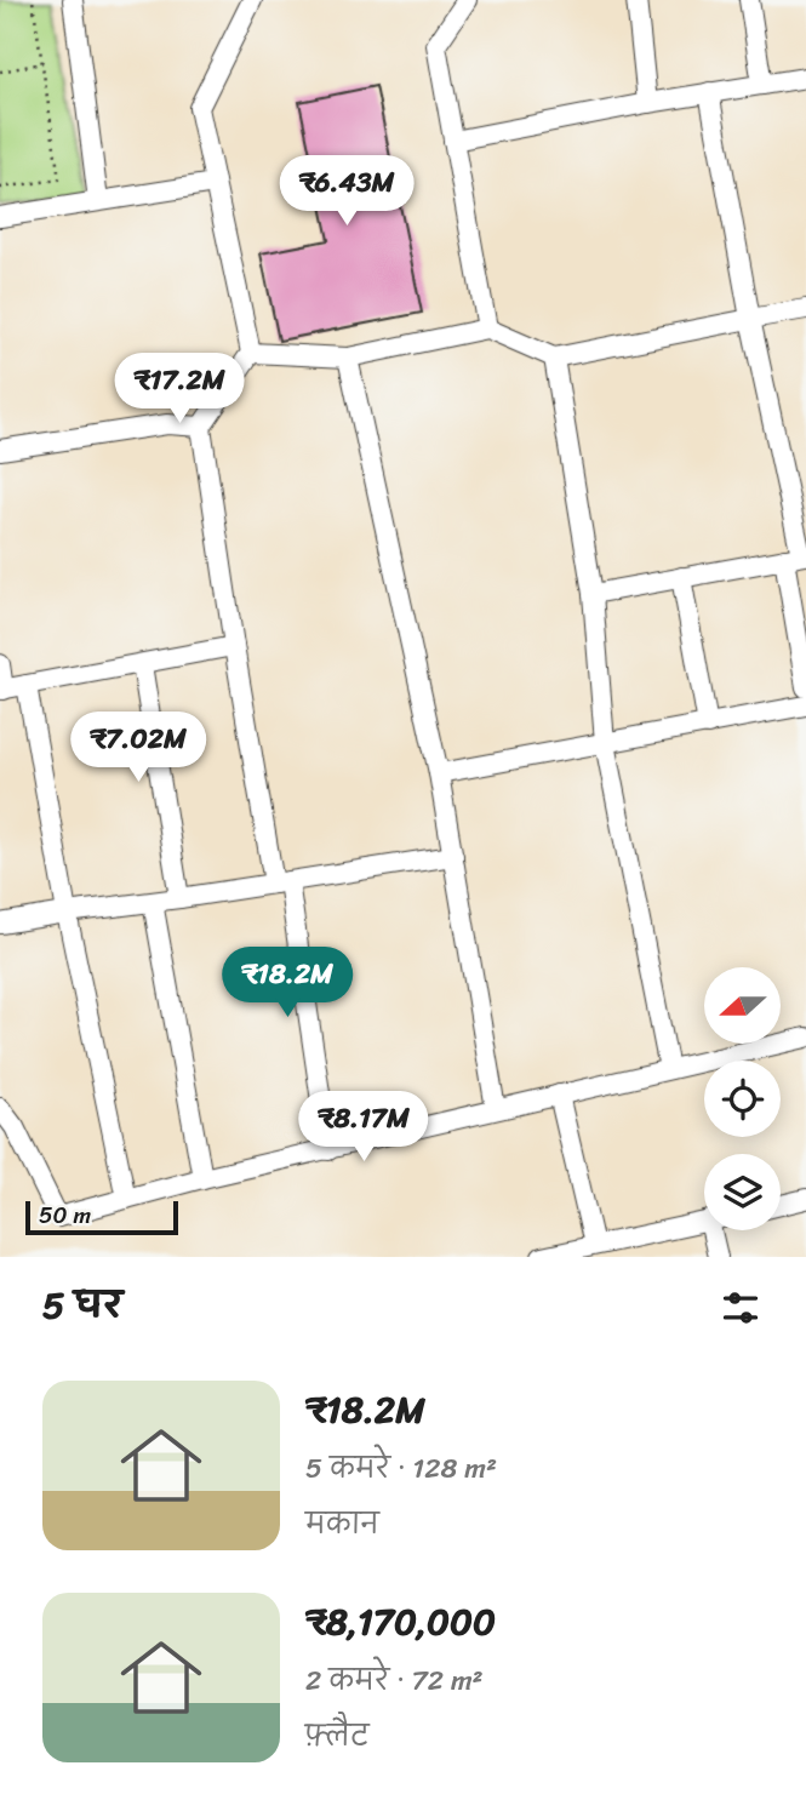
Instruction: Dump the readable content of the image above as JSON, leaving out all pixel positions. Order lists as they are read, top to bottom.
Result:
{
  "scale_bar": "50 m",
  "north": "left",
  "page": {
    "price": [
      "₹6.43M",
      "₹17.2M",
      "₹7.02M",
      "₹18.2M",
      "₹8.17M"
    ],
    "scale": "50 m",
    "heading": "5 घर",
    "list": [
      {
        "name": "₹18.2M",
        "note": "5 कमरे · 128 m² · मकान"
      },
      {
        "name": "₹8,170,000",
        "note": "2 कमरे · 72 m² · फ़्लैट"
      }
    ]
  }
}
